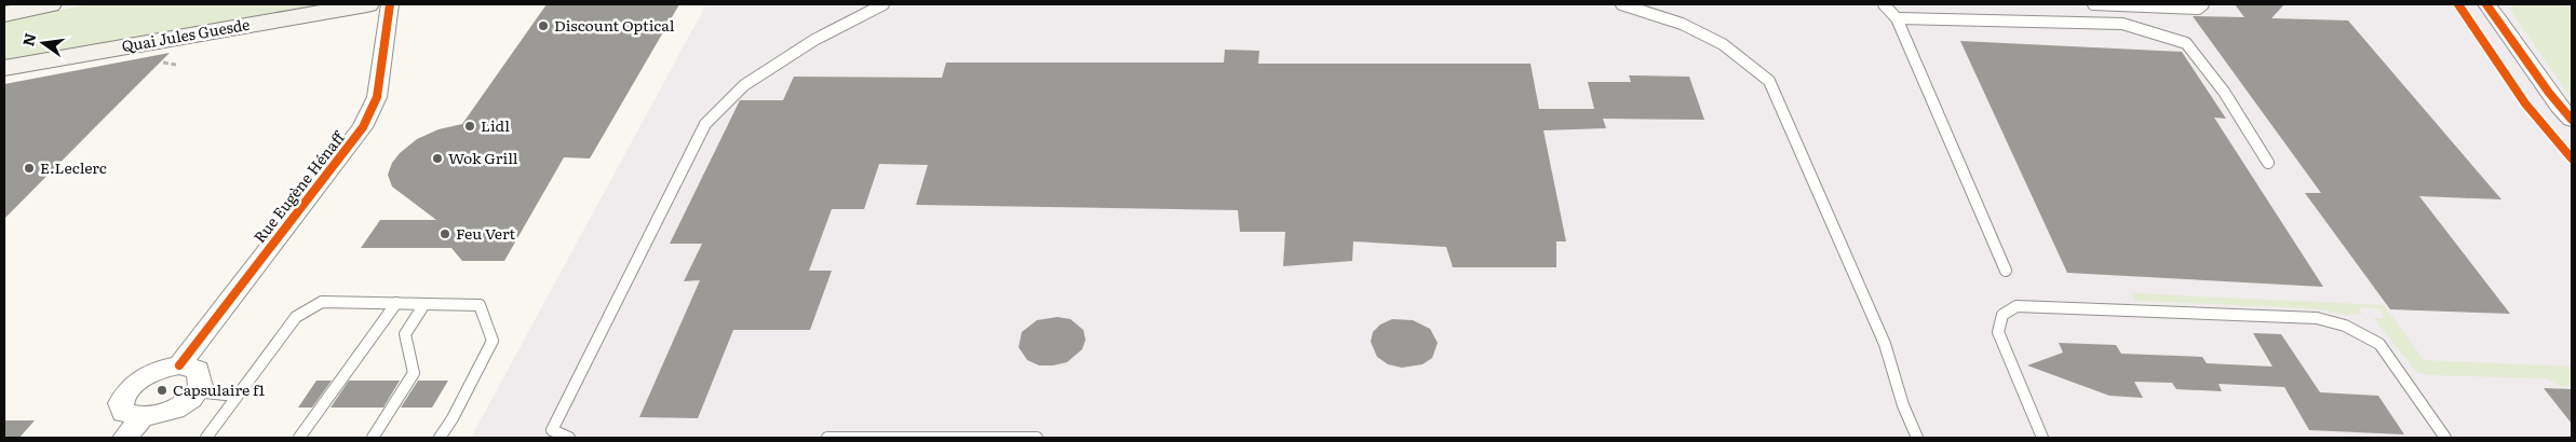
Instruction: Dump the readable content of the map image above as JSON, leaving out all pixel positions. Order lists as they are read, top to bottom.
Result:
{
  "streets": {
    "main road": ["Quai Jules Guesde"],
    "street": ["Rue Eugène Hénaff"]
  },
  "places": [
    "Discount Optical",
    "Lidl",
    "Wok Grill",
    "E.Leclerc",
    "Feu Vert",
    "Capsulaire f1"
  ],
  "north": "left"
}
